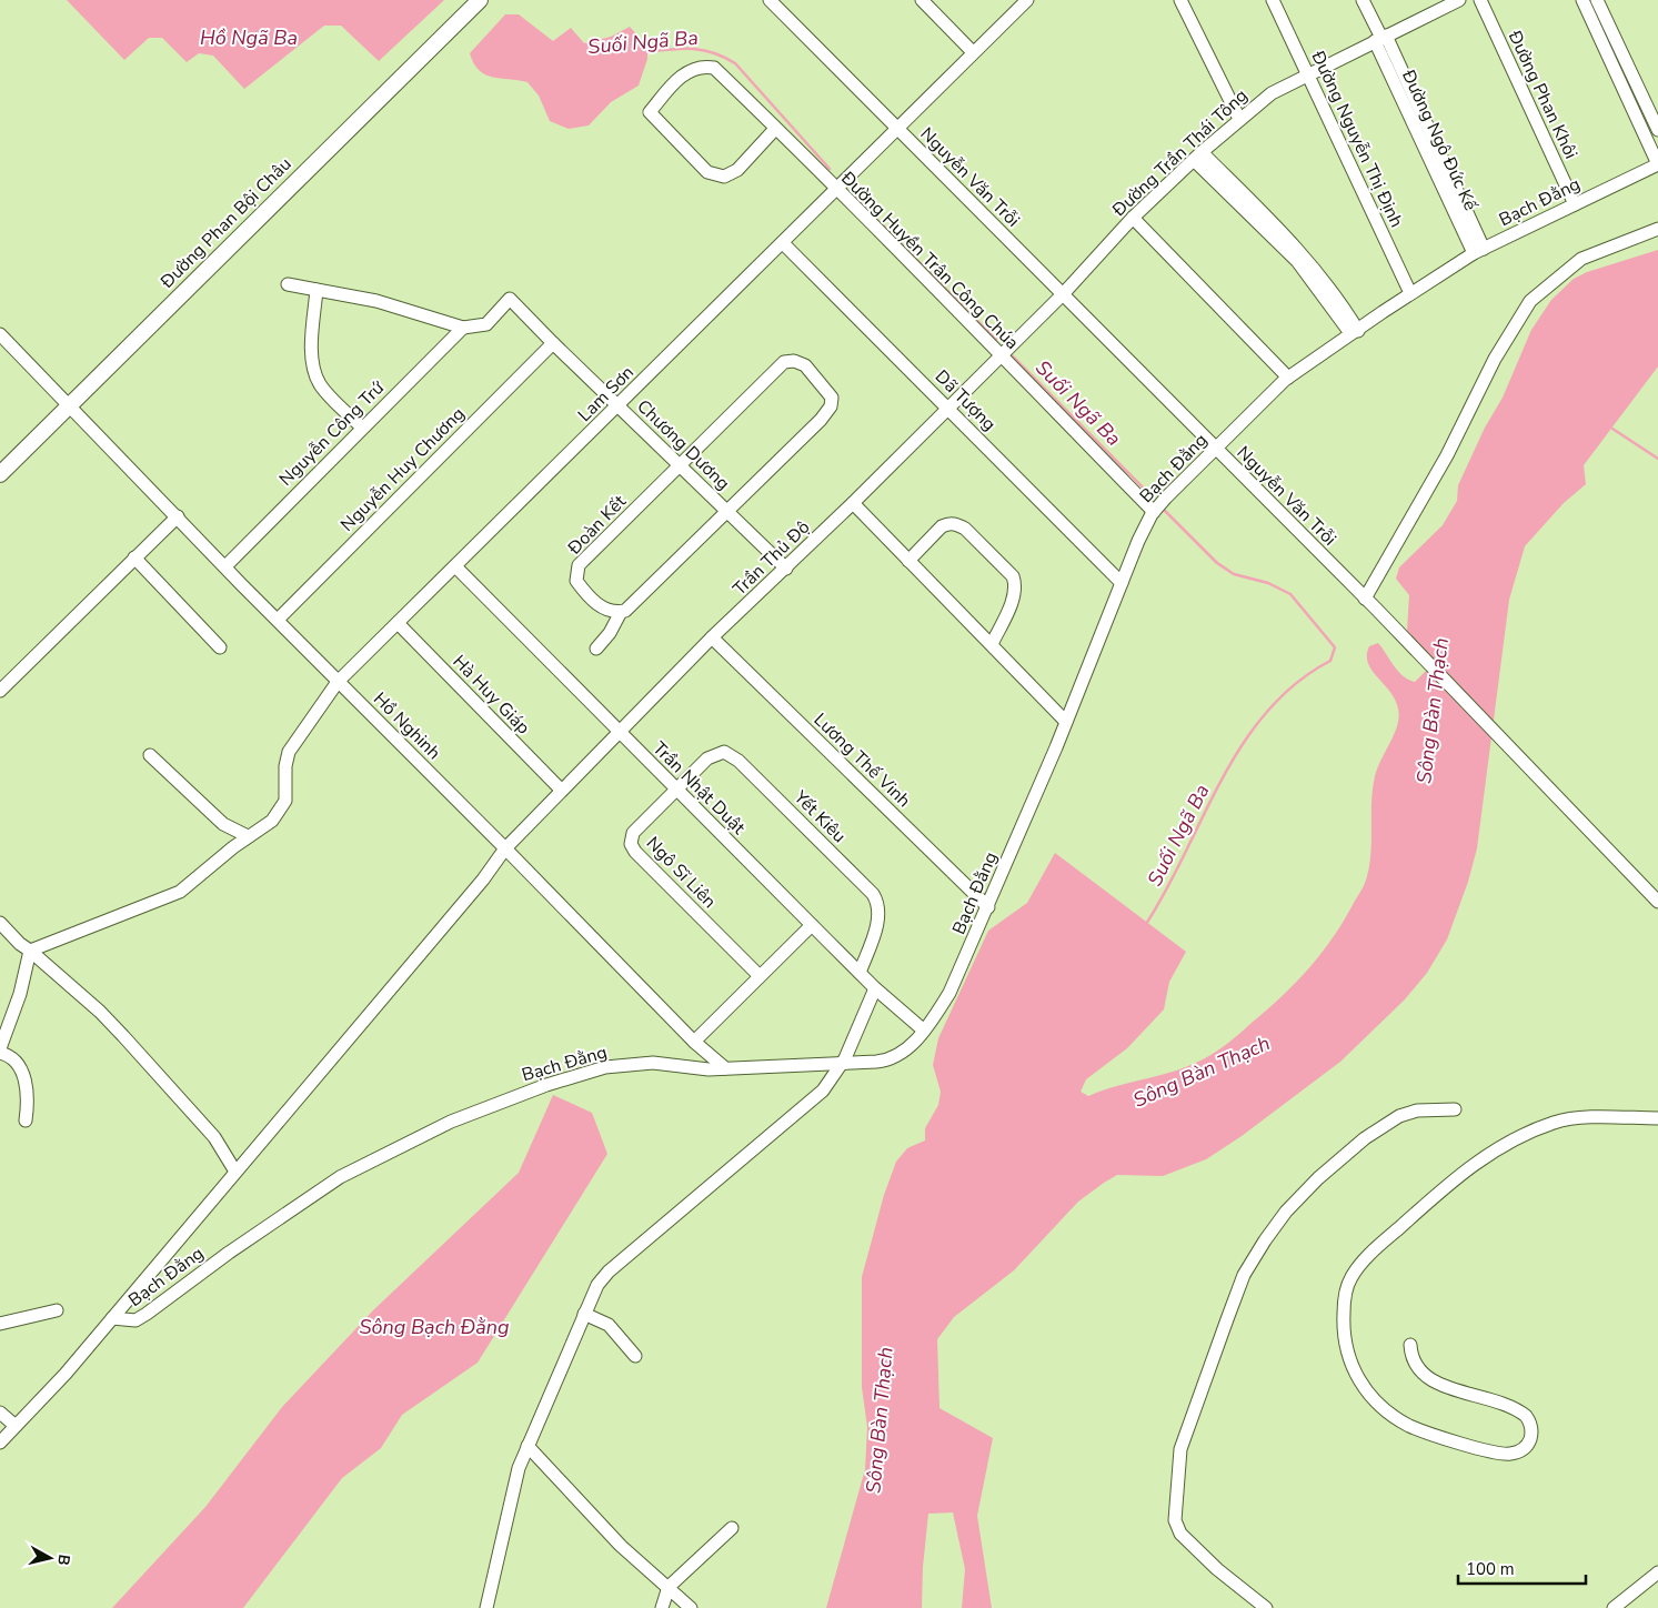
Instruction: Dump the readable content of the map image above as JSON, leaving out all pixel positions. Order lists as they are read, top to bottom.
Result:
{
  "streets": {
    "main road": ["Đường Phan Bội Châu"],
    "street": [
      "Đường Phan Khôi",
      "Đường Nguyễn Thị Định",
      "Đường Ngô Đức Kế",
      "Đường Trần Thái Tông",
      "Nguyễn Văn Trỗi",
      "Bạch Đằng",
      "Đường Huyền Trân Công Chúa",
      "Lam Sơn",
      "Dã Tượng",
      "Nguyễn Công Trứ",
      "Chương Dương",
      "Nguyễn Huy Chương",
      "Đoàn Kết",
      "Trần Thủ Độ",
      "Hà Huy Giáp",
      "Hồ Nghinh",
      "Lương Thế Vinh",
      "Trần Nhật Duật",
      "Yết Kiêu",
      "Ngô Sĩ Liên"
    ]
  },
  "crossings": [
    ["Đường Phan Khôi", "Bạch Đằng"],
    ["Đường Nguyễn Thị Định", "Đường Trần Thái Tông"],
    ["Đường Nguyễn Thị Định", "Bạch Đằng"],
    ["Đường Ngô Đức Kế", "Đường Trần Thái Tông"],
    ["Đường Ngô Đức Kế", "Bạch Đằng"],
    ["Đường Trần Thái Tông", "Nguyễn Văn Trỗi"],
    ["Đường Trần Thái Tông", "Trần Thủ Độ"],
    ["Nguyễn Văn Trỗi", "Bạch Đằng"],
    ["Nguyễn Văn Trỗi", "Lam Sơn"],
    ["Nguyễn Văn Trỗi", "Trần Thủ Độ"],
    ["Bạch Đằng", "Đường Huyền Trân Công Chúa"],
    ["Bạch Đằng", "Dã Tượng"],
    ["Bạch Đằng", "Trần Thủ Độ"],
    ["Bạch Đằng", "Hồ Nghinh"],
    ["Bạch Đằng", "Lương Thế Vinh"],
    ["Bạch Đằng", "Trần Nhật Duật"],
    ["Đường Phan Bội Châu", "Hồ Nghinh"],
    ["Đường Huyền Trân Công Chúa", "Lam Sơn"],
    ["Đường Huyền Trân Công Chúa", "Trần Thủ Độ"],
    ["Lam Sơn", "Dã Tượng"],
    ["Lam Sơn", "Chương Dương"],
    ["Lam Sơn", "Hà Huy Giáp"],
    ["Lam Sơn", "Hồ Nghinh"],
    ["Lam Sơn", "Trần Nhật Duật"],
    ["Dã Tượng", "Trần Thủ Độ"],
    ["Nguyễn Công Trứ", "Chương Dương"],
    ["Nguyễn Công Trứ", "Hồ Nghinh"],
    ["Chương Dương", "Nguyễn Huy Chương"],
    ["Chương Dương", "Đoàn Kết"],
    ["Chương Dương", "Trần Thủ Độ"],
    ["Nguyễn Huy Chương", "Hồ Nghinh"],
    ["Trần Thủ Độ", "Hà Huy Giáp"],
    ["Trần Thủ Độ", "Hồ Nghinh"],
    ["Trần Thủ Độ", "Lương Thế Vinh"],
    ["Trần Thủ Độ", "Trần Nhật Duật"],
    ["Trần Nhật Duật", "Yết Kiêu"],
    ["Trần Nhật Duật", "Ngô Sĩ Liên"],
    ["Yết Kiêu", "Ngô Sĩ Liên"]
  ],
  "water": [
    "Hồ Ngã Ba",
    "Suối Ngã Ba",
    "Sông Bàn Thạch",
    "Sông Bạch Đằng"
  ],
  "scale_bar": "100 m",
  "north": "right"
}
